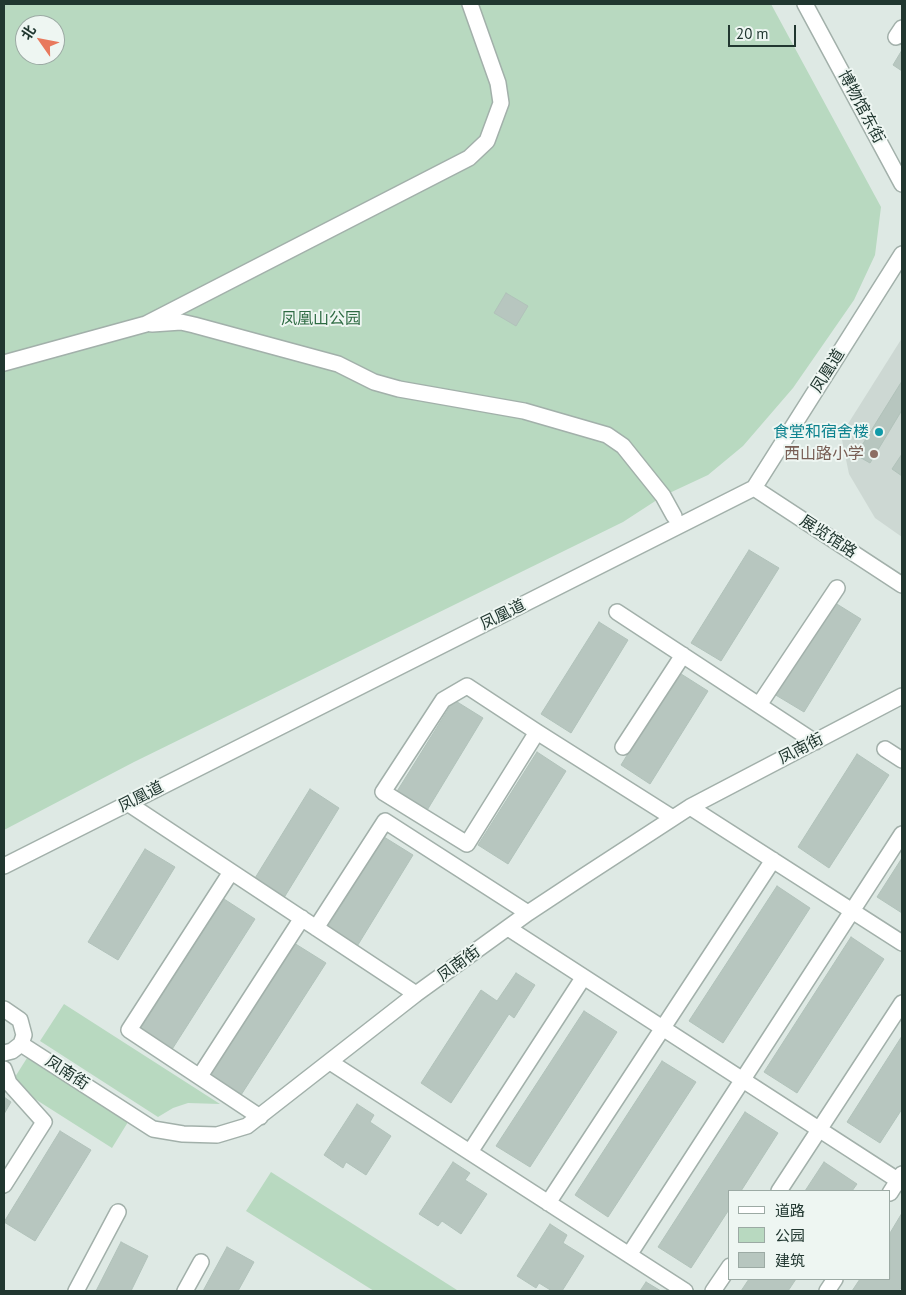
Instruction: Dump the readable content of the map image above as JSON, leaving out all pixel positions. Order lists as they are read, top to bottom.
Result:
{
  "streets": {
    "street": [
      "博物馆东街",
      "凤凰道",
      "展览馆路",
      "凤南街"
    ]
  },
  "crossings": [
    ["凤凰道", "展览馆路"]
  ],
  "parks": ["凤凰山公园"],
  "places": ["食堂和宿舍楼", "西山路小学"],
  "legend": ["道路", "公园", "建筑"],
  "scale_bar": "20 m",
  "north": "top left"
}
